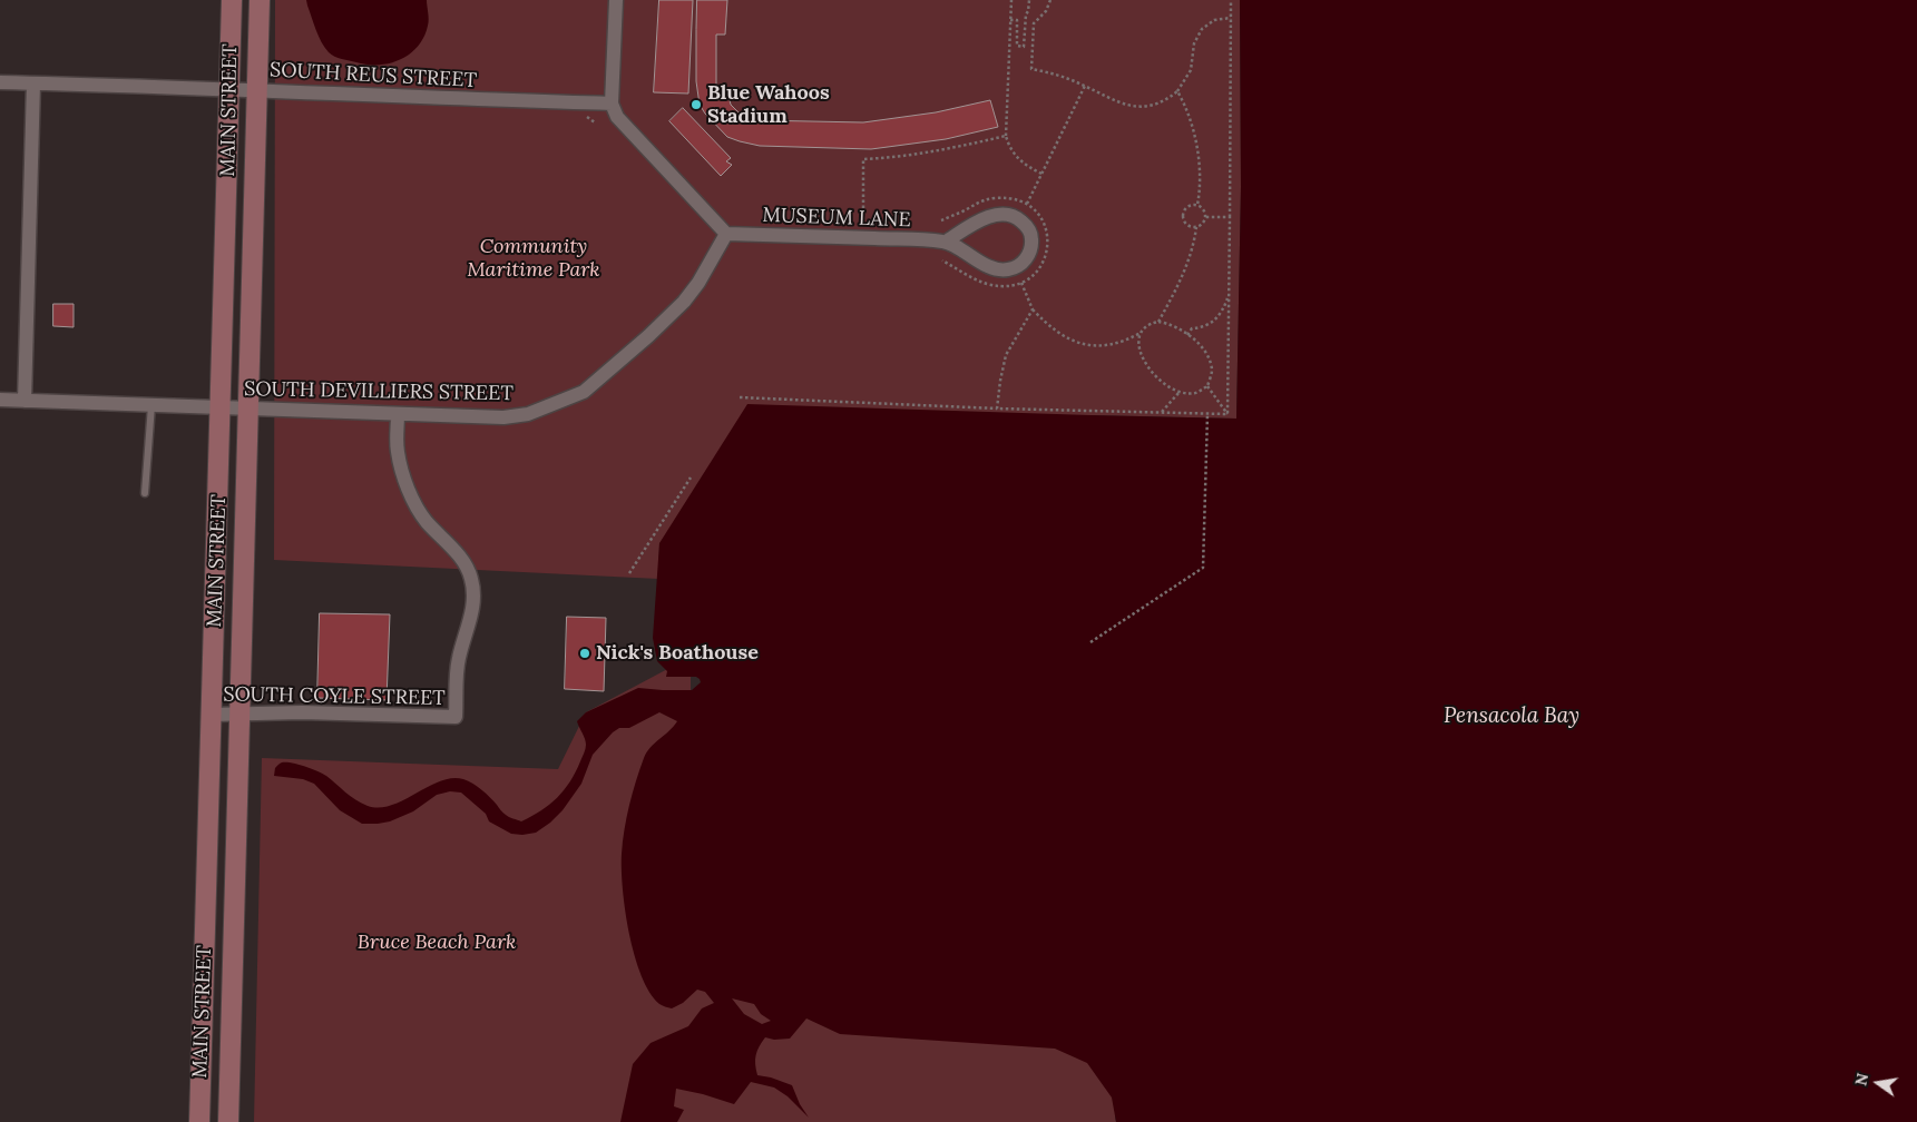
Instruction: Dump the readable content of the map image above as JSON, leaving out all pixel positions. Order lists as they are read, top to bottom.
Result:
{
  "streets": {
    "main road": ["MAIN STREET"],
    "street": [
      "SOUTH REUS STREET",
      "MUSEUM LANE",
      "SOUTH DEVILLIERS STREET",
      "SOUTH COYLE STREET"
    ]
  },
  "crossings": [
    ["SOUTH REUS STREET", "MAIN STREET"],
    ["MAIN STREET", "SOUTH DEVILLIERS STREET"],
    ["MAIN STREET", "SOUTH COYLE STREET"],
    ["MUSEUM LANE", "SOUTH DEVILLIERS STREET"],
    ["SOUTH DEVILLIERS STREET", "SOUTH COYLE STREET"]
  ],
  "water": ["Pensacola Bay"],
  "parks": ["Community Maritime Park", "Bruce Beach Park"],
  "places": ["Blue Wahoos Stadium", "Nick's Boathouse"],
  "north": "left"
}
